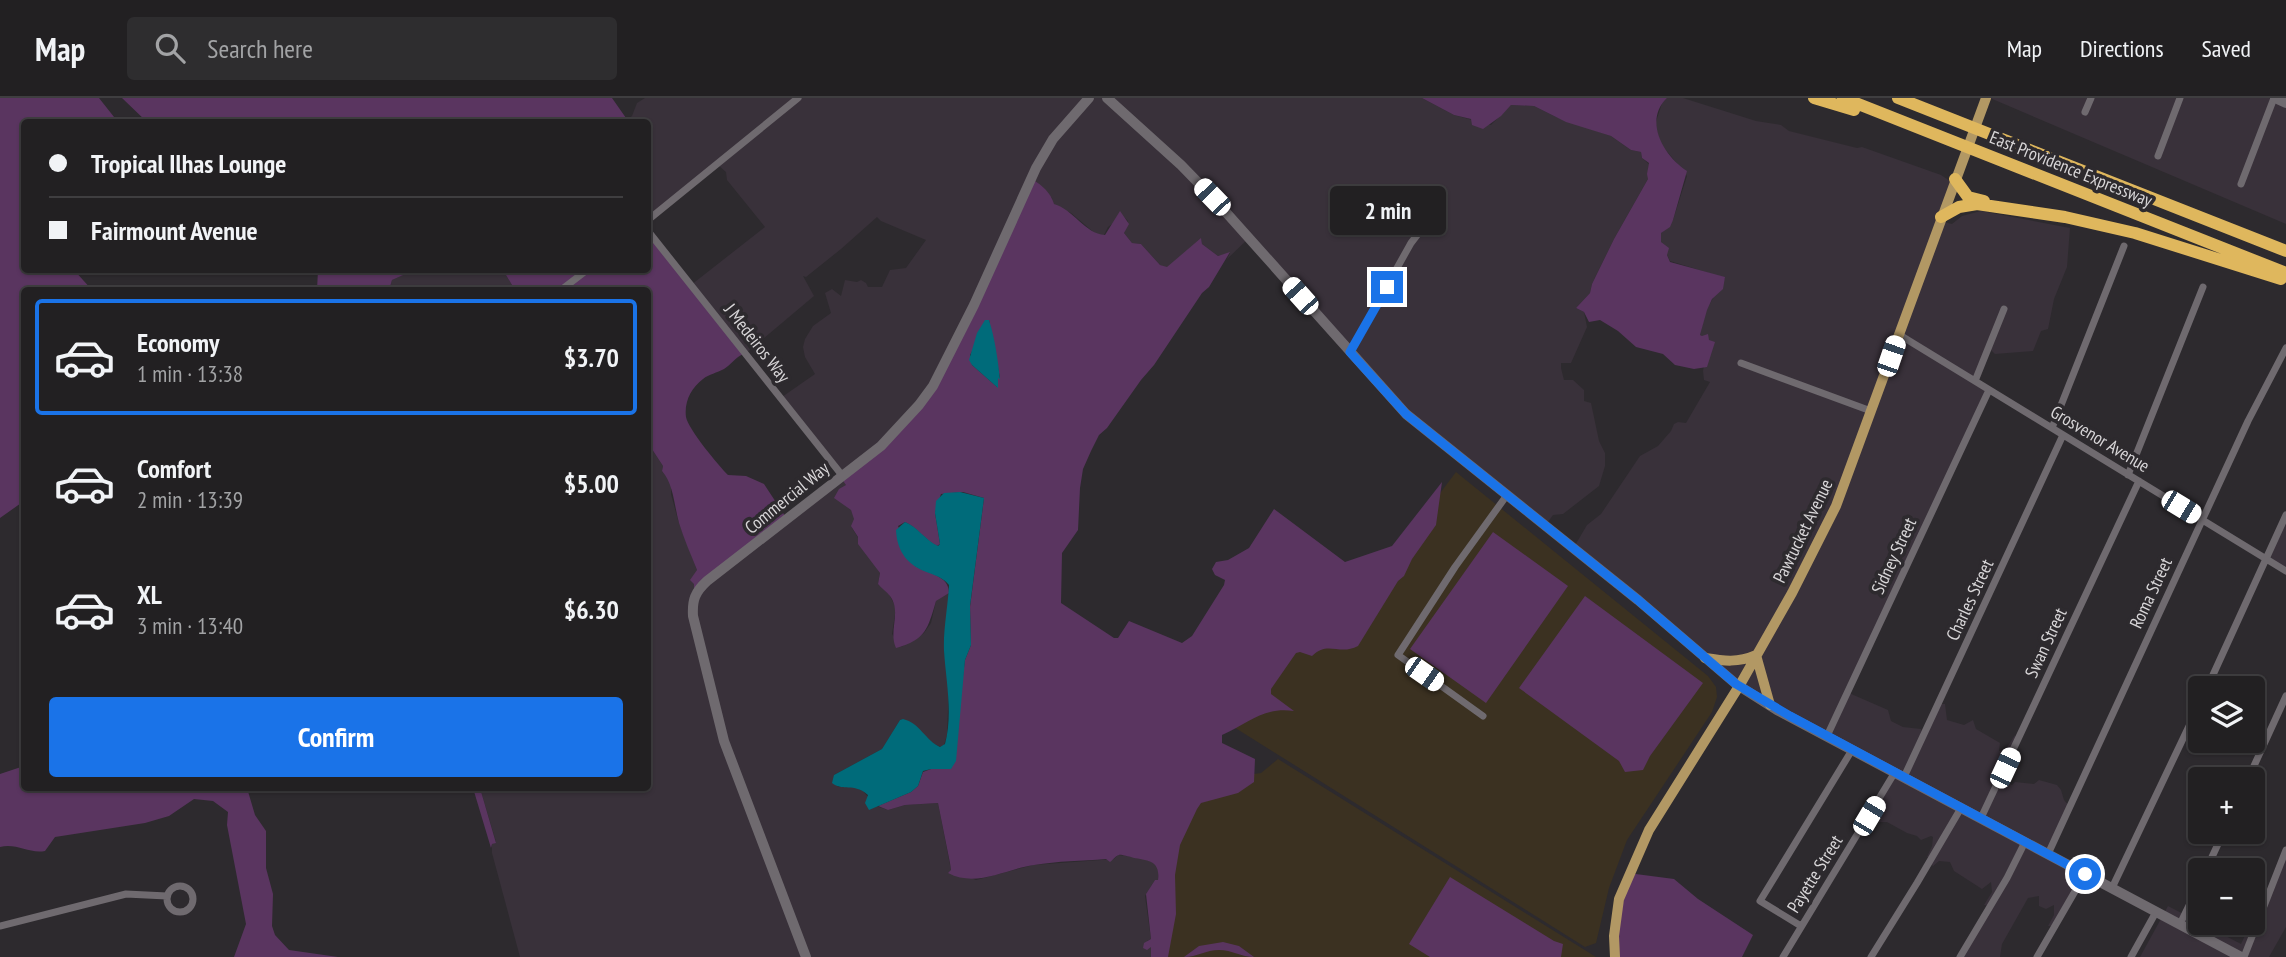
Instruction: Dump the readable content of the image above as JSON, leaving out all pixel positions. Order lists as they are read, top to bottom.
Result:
{
  "streets": {
    "highway": ["East Providence Expressway"],
    "main road": ["Commercial Way", "Pawtucket Avenue"],
    "street": [
      "J Medeiros Way",
      "Grosvenor Avenue",
      "Sidney Street",
      "Roma Street",
      "Charles Street",
      "Swan Street",
      "Payette Street"
    ]
  },
  "crossings": [
    ["J Medeiros Way", "Commercial Way"],
    ["Grosvenor Avenue", "Pawtucket Avenue"],
    ["Grosvenor Avenue", "Sidney Street"],
    ["Grosvenor Avenue", "Roma Street"],
    ["Grosvenor Avenue", "Charles Street"],
    ["Grosvenor Avenue", "Swan Street"],
    ["Charles Street", "Payette Street"]
  ],
  "page": {
    "header": "Map",
    "search": "Search here",
    "nav": ["Map", "Directions", "Saved"],
    "banner": ["Tropical Ilhas Lounge", "Fairmount Avenue"],
    "bubble": "2 min",
    "list": [
      {
        "name": "Economy",
        "note": "1 min · 13:38",
        "value": "$3.70"
      },
      {
        "name": "Comfort",
        "note": "2 min · 13:39",
        "value": "$5.00"
      },
      {
        "name": "XL",
        "note": "3 min · 13:40",
        "value": "$6.30"
      }
    ],
    "map_buttons": ["+", "−"],
    "buttons": "Confirm"
  }
}
